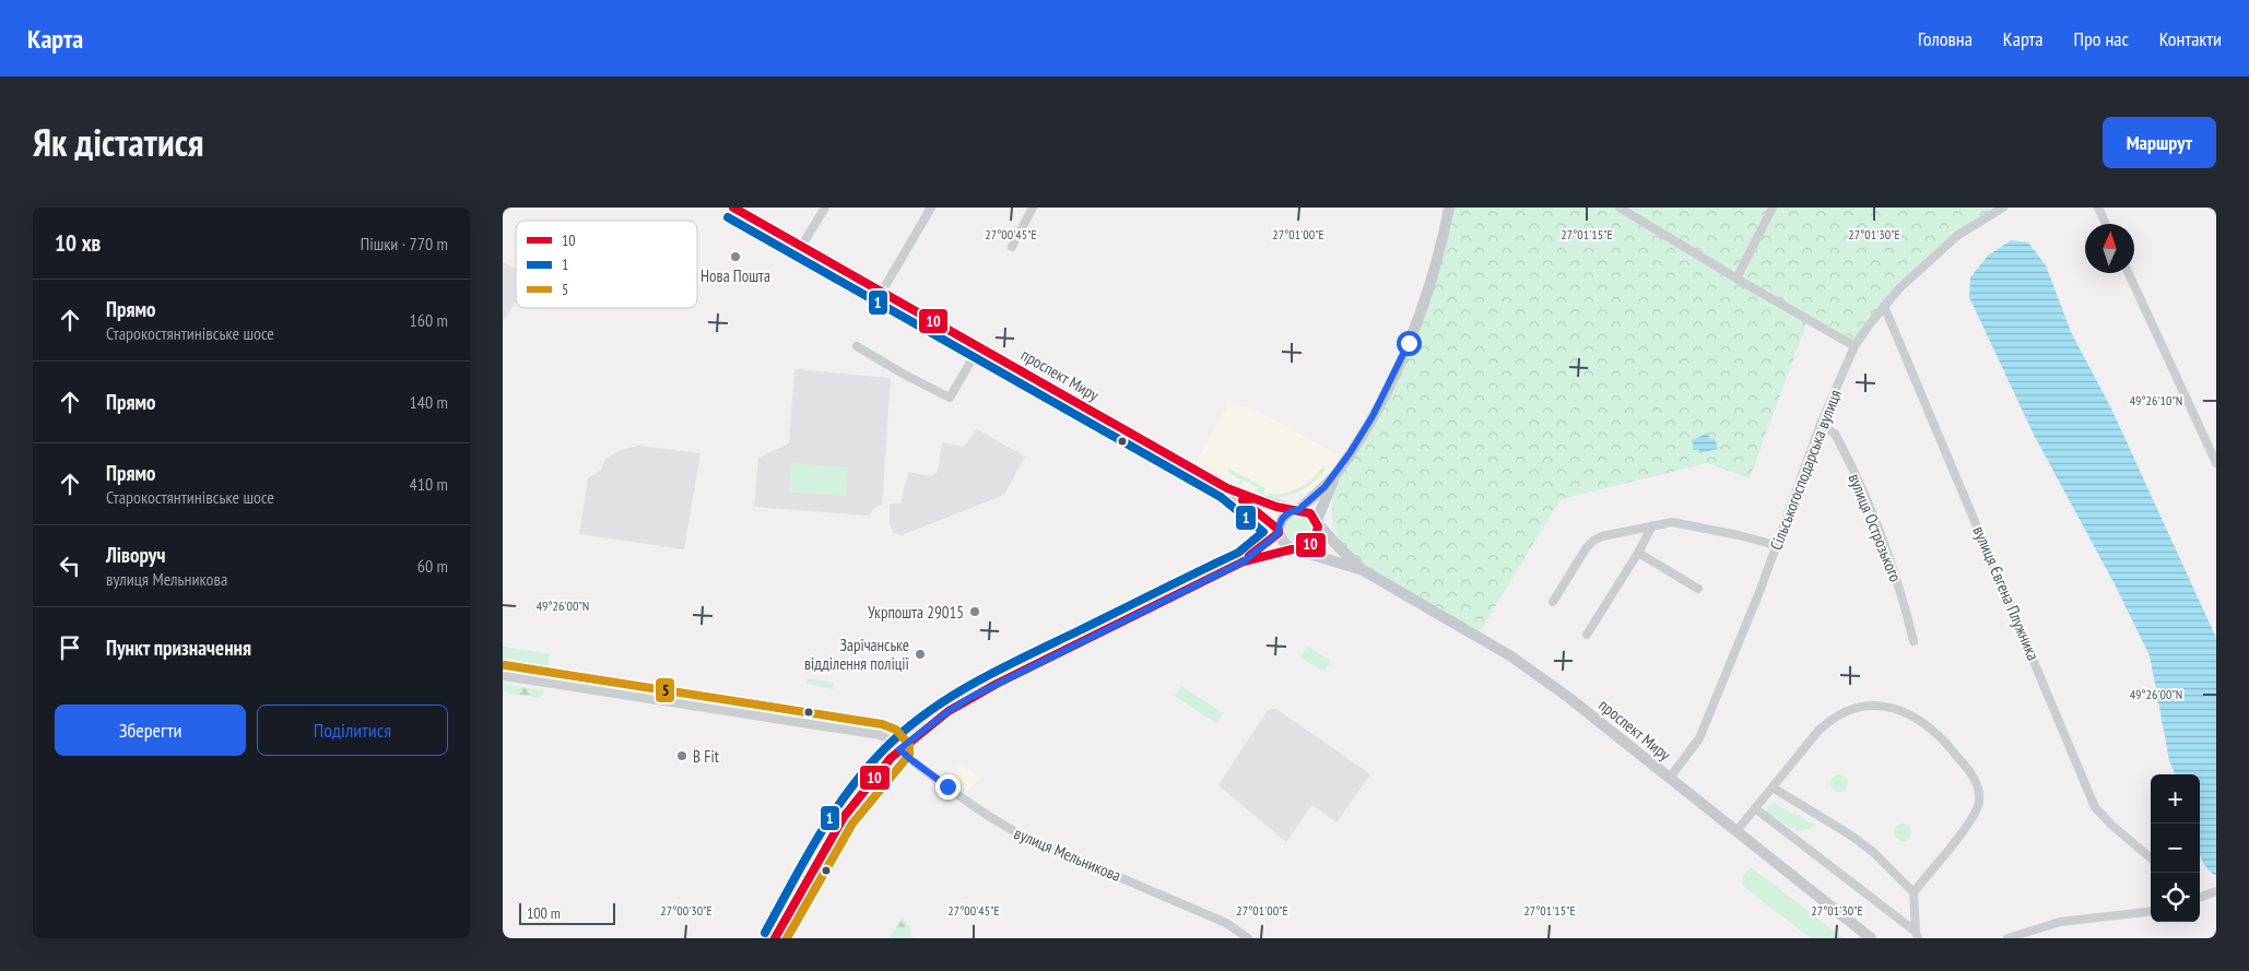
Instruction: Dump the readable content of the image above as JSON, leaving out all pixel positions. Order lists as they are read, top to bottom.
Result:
{
  "streets": {
    "main road": ["проспект Миру"],
    "street": [
      "Сільськогосподарська вулиця",
      "вулиця Острозького",
      "вулиця Євгена Плужника",
      "вулиця Мельникова"
    ]
  },
  "crossings": [
    ["проспект Миру", "Сільськогосподарська вулиця"],
    ["Сільськогосподарська вулиця", "вулиця Острозького"],
    ["Сільськогосподарська вулиця", "вулиця Євгена Плужника"]
  ],
  "places": [
    "Нова Пошта",
    "Укрпошта 29015",
    "Зарічанське відділення поліції",
    "B Fit"
  ],
  "lines": ["transit line 10", "transit line 1", "transit line 5"],
  "legend": ["10", "1", "5"],
  "scale_bar": "100 m",
  "north": "top",
  "page": {
    "header": "Карта",
    "nav": [
      "Головна",
      "Карта",
      "Про нас",
      "Контакти"
    ],
    "title": "Як дістатися",
    "buttons": [
      "Маршрут",
      ["Зберегти", "Поділитися"]
    ],
    "heading": ["10 хв", "Пішки · 770 m"],
    "list": [
      ["Прямо", "Старокостянтинівське шосе", "160 m"],
      ["Прямо", "140 m"],
      ["Прямо", "Старокостянтинівське шосе", "410 m"],
      ["Ліворуч", "вулиця Мельникова", "60 m"],
      "Пункт призначення"
    ],
    "map_buttons": ["+", "−"],
    "scale": "100 m"
  },
  "coordinates": [
    "27°00'45\"E",
    "27°01'00\"E",
    "27°01'15\"E",
    "27°01'30\"E",
    "49°26'10\"N",
    "49°26'00\"N",
    "27°00'30\"E"
  ]
}
